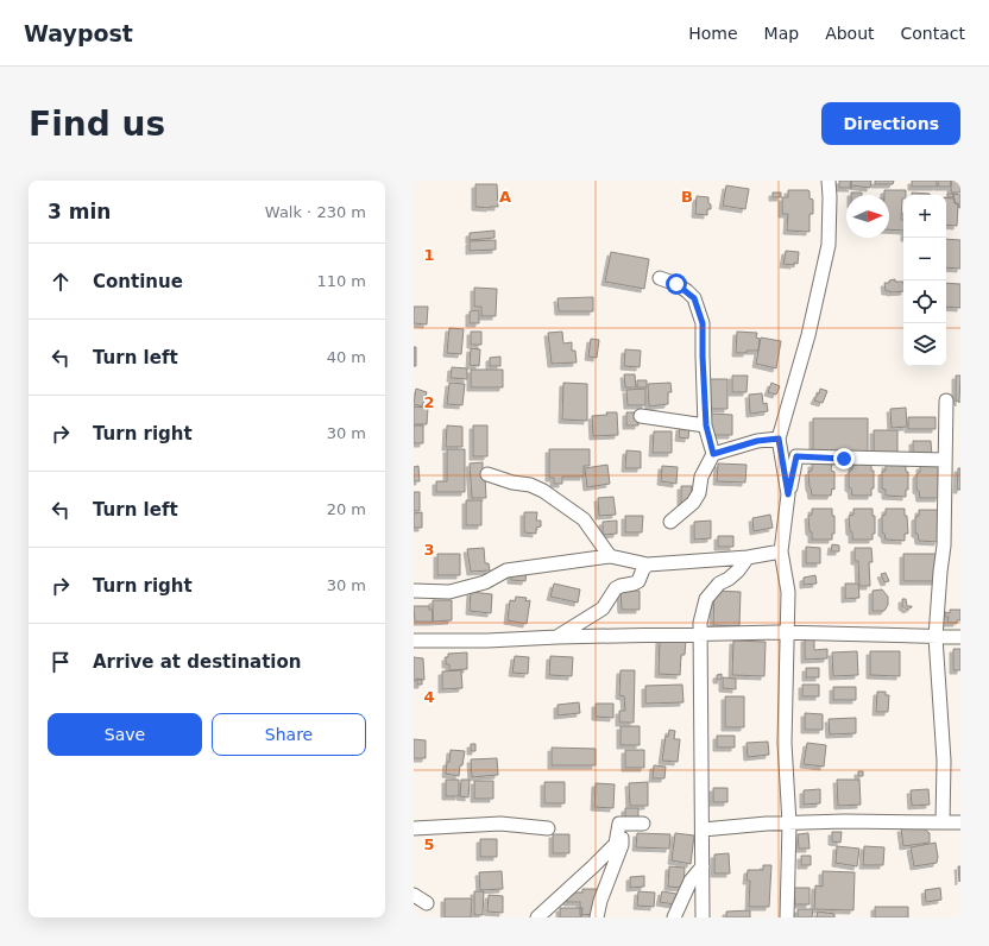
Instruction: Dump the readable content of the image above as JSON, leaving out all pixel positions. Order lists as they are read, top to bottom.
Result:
{
  "north": "right",
  "page": {
    "header": "Waypost",
    "nav": [
      "Home",
      "Map",
      "About",
      "Contact"
    ],
    "buttons": [
      "Directions",
      ["Save", "Share"]
    ],
    "title": "Find us",
    "heading": ["3 min", "Walk · 230 m"],
    "map_buttons": ["+", "−"],
    "list": [
      ["Continue", "110 m"],
      ["Turn left", "40 m"],
      ["Turn right", "30 m"],
      ["Turn left", "20 m"],
      ["Turn right", "30 m"],
      "Arrive at destination"
    ]
  },
  "grid": {
    "columns": ["A", "B"],
    "rows": [
      "1",
      "2",
      "3",
      "4",
      "5"
    ]
  }
}
